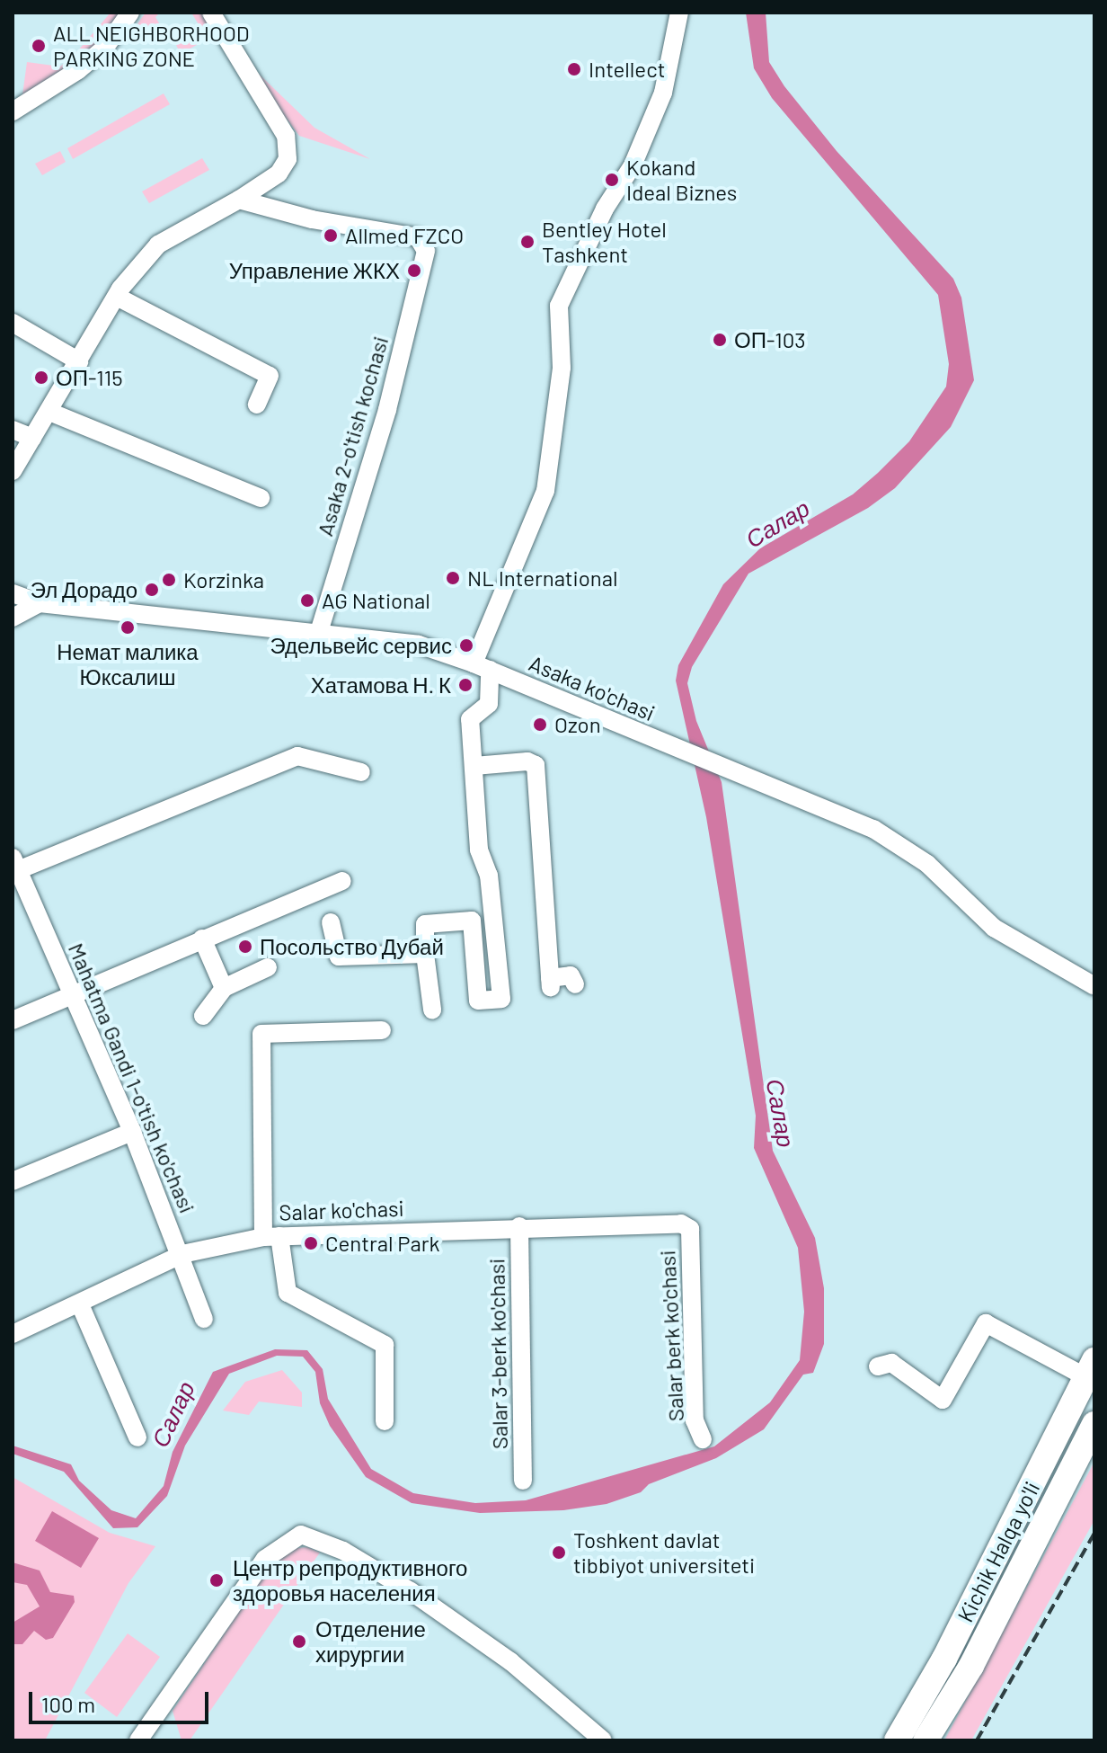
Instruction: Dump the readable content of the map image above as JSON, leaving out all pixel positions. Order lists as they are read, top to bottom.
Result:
{
  "streets": {
    "highway": ["Kichik Halqa yo'li"],
    "street": [
      "Asaka 2-o'tish kochasi",
      "Asaka ko'chasi",
      "Mahatma Gandi 1-o'tish ko'chasi",
      "Salar ko'chasi",
      "Salar berk ko'chasi",
      "Salar 3-berk ko'chasi"
    ]
  },
  "crossings": [
    ["Asaka 2-o'tish kochasi", "Asaka ko'chasi"],
    ["Mahatma Gandi 1-o'tish ko'chasi", "Salar ko'chasi"],
    ["Salar ko'chasi", "Salar berk ko'chasi"],
    ["Salar ko'chasi", "Salar 3-berk ko'chasi"]
  ],
  "water": ["Салар"],
  "places": [
    "ALL NEIGHBORHOOD PARKING ZONE",
    "Intellect",
    "Kokand Ideal Biznes",
    "Allmed FZCO",
    "Bentley Hotel Tashkent",
    "Управление ЖКХ",
    "ОП-103",
    "ОП-115",
    "NL International",
    "Korzinka",
    "Эл Дорадо",
    "AG National",
    "Немат малика Юксалиш",
    "Эдельвейс сервис",
    "Хатамова Н. К",
    "Ozon",
    "Посольство Дубай",
    "Central Park",
    "Toshkent davlat tibbiyot universiteti",
    "Центр репродуктивного здоровья населения",
    "Отделение хирургии"
  ],
  "scale_bar": "100 m"
}
